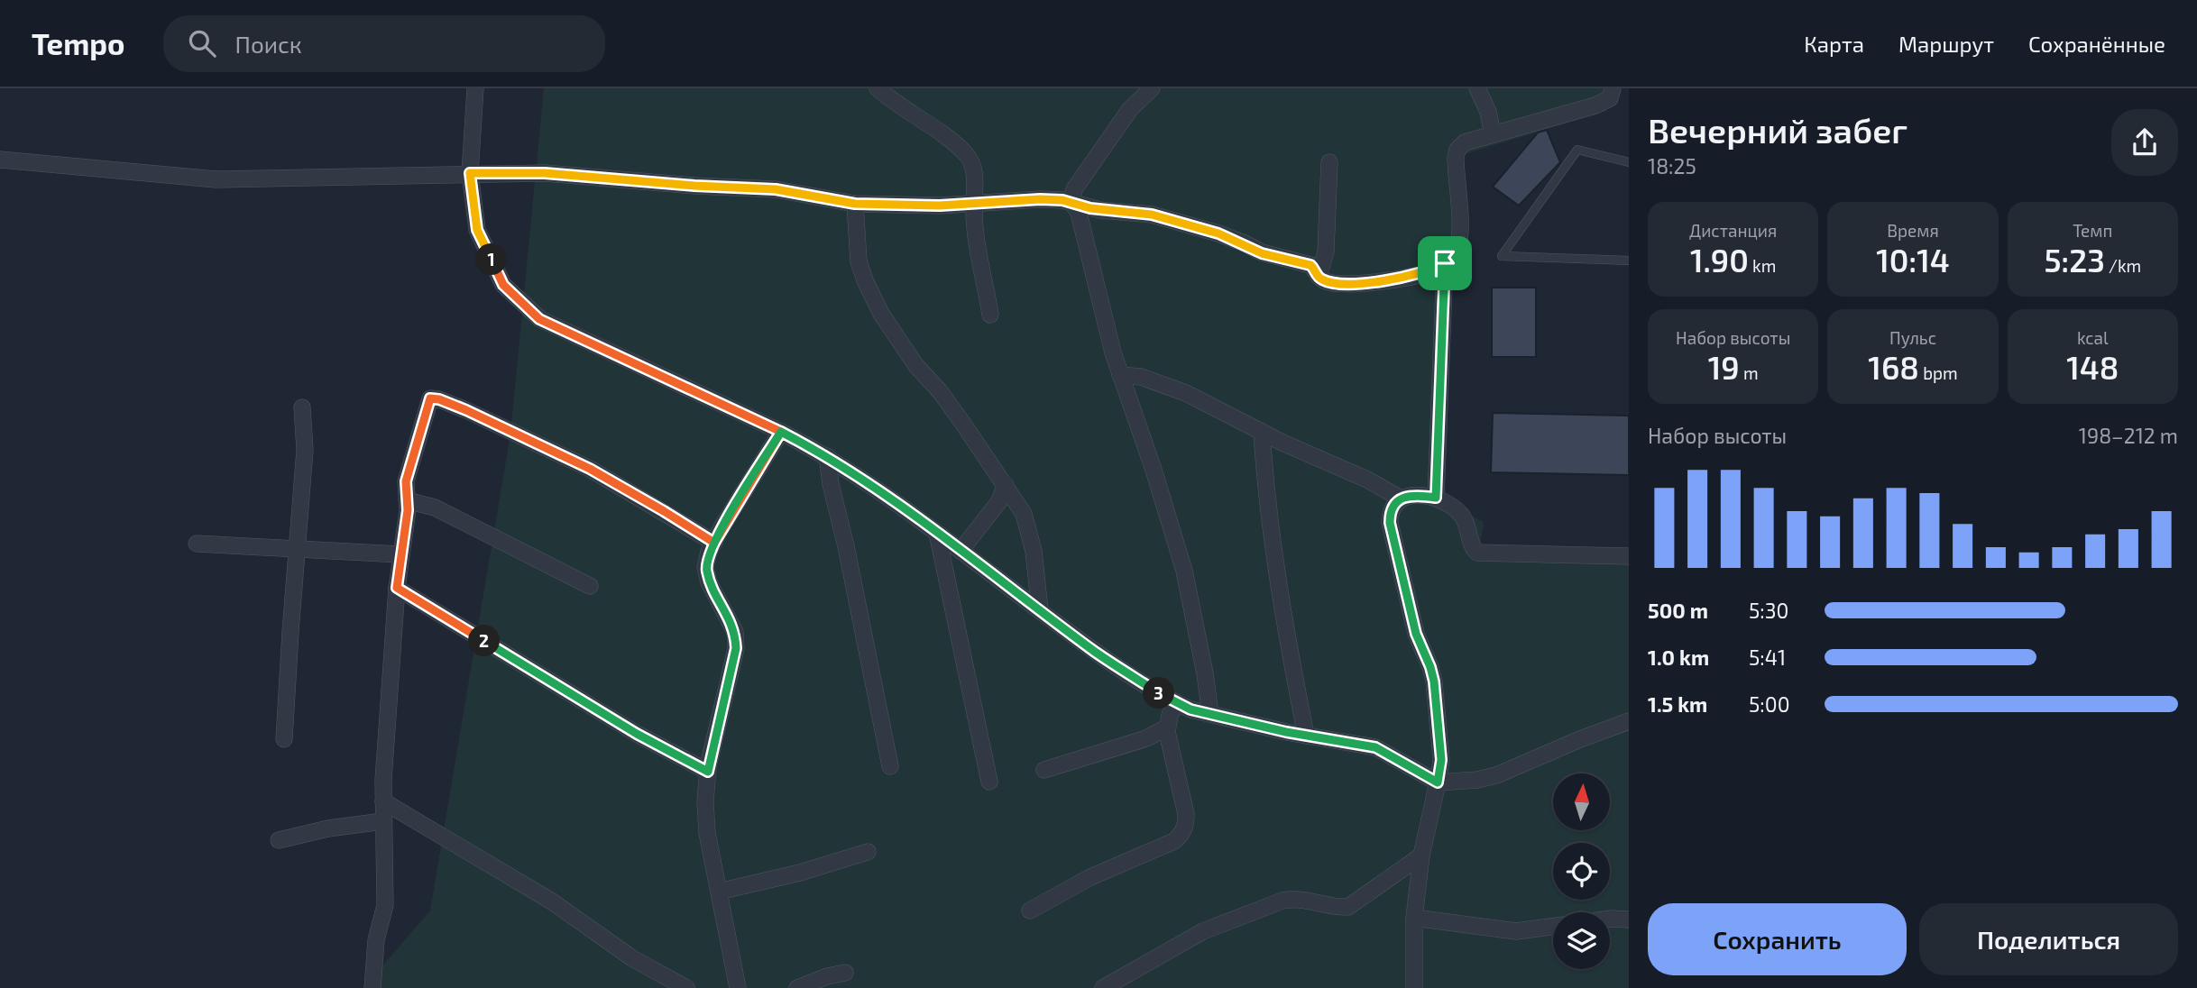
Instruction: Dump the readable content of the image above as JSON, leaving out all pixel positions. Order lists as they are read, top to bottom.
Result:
{
  "north": "top",
  "page": {
    "header": "Tempo",
    "search": "Поиск",
    "nav": ["Карта", "Маршрут", "Сохранённые"],
    "heading": ["Вечерний забег", "18:25"],
    "stats": [
      ["Дистанция", "1.90 km"],
      ["Время", "10:14"],
      ["Темп", "5:23 /km"],
      ["Набор высоты", "19 m"],
      ["Пульс", "168 bpm"],
      ["kcal", "148"]
    ],
    "pins": ["1", "2", "3"],
    "chart": ["Набор высоты", "198–212 m"],
    "list": [
      {
        "name": "500 m",
        "note": "5:30"
      },
      {
        "name": "1.0 km",
        "note": "5:41"
      },
      {
        "name": "1.5 km",
        "note": "5:00"
      }
    ],
    "buttons": ["Сохранить", "Поделиться"]
  }
}
